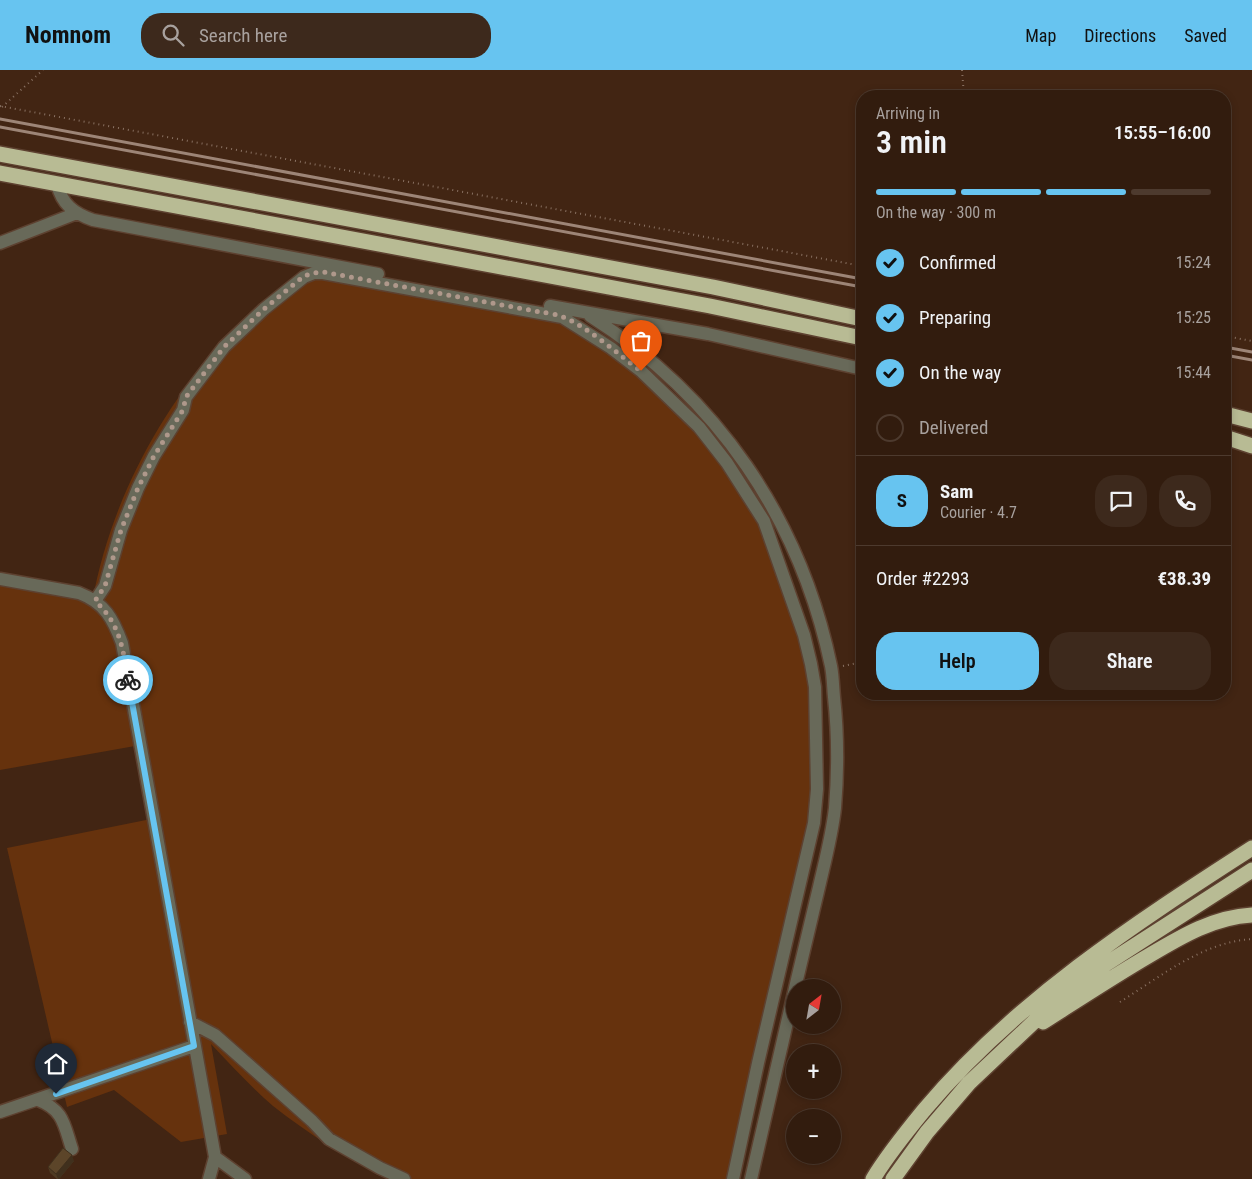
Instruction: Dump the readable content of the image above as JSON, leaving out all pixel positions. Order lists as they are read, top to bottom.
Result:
{
  "north": "top right",
  "page": {
    "header": "Nomnom",
    "search": "Search here",
    "nav": ["Map", "Directions", "Saved"],
    "heading": ["3 min", "Arriving in", "15:55–16:00"],
    "panel": [
      "Sam",
      "Courier · 4.7",
      "Order #2293",
      "€38.39"
    ],
    "bar": "On the way · 300 m",
    "list": [
      ["Confirmed", "15:24"],
      ["Preparing", "15:25"],
      ["On the way", "15:44"],
      "Delivered"
    ],
    "round": "S",
    "buttons": ["Help", "Share"],
    "map_buttons": ["+", "−"]
  }
}
